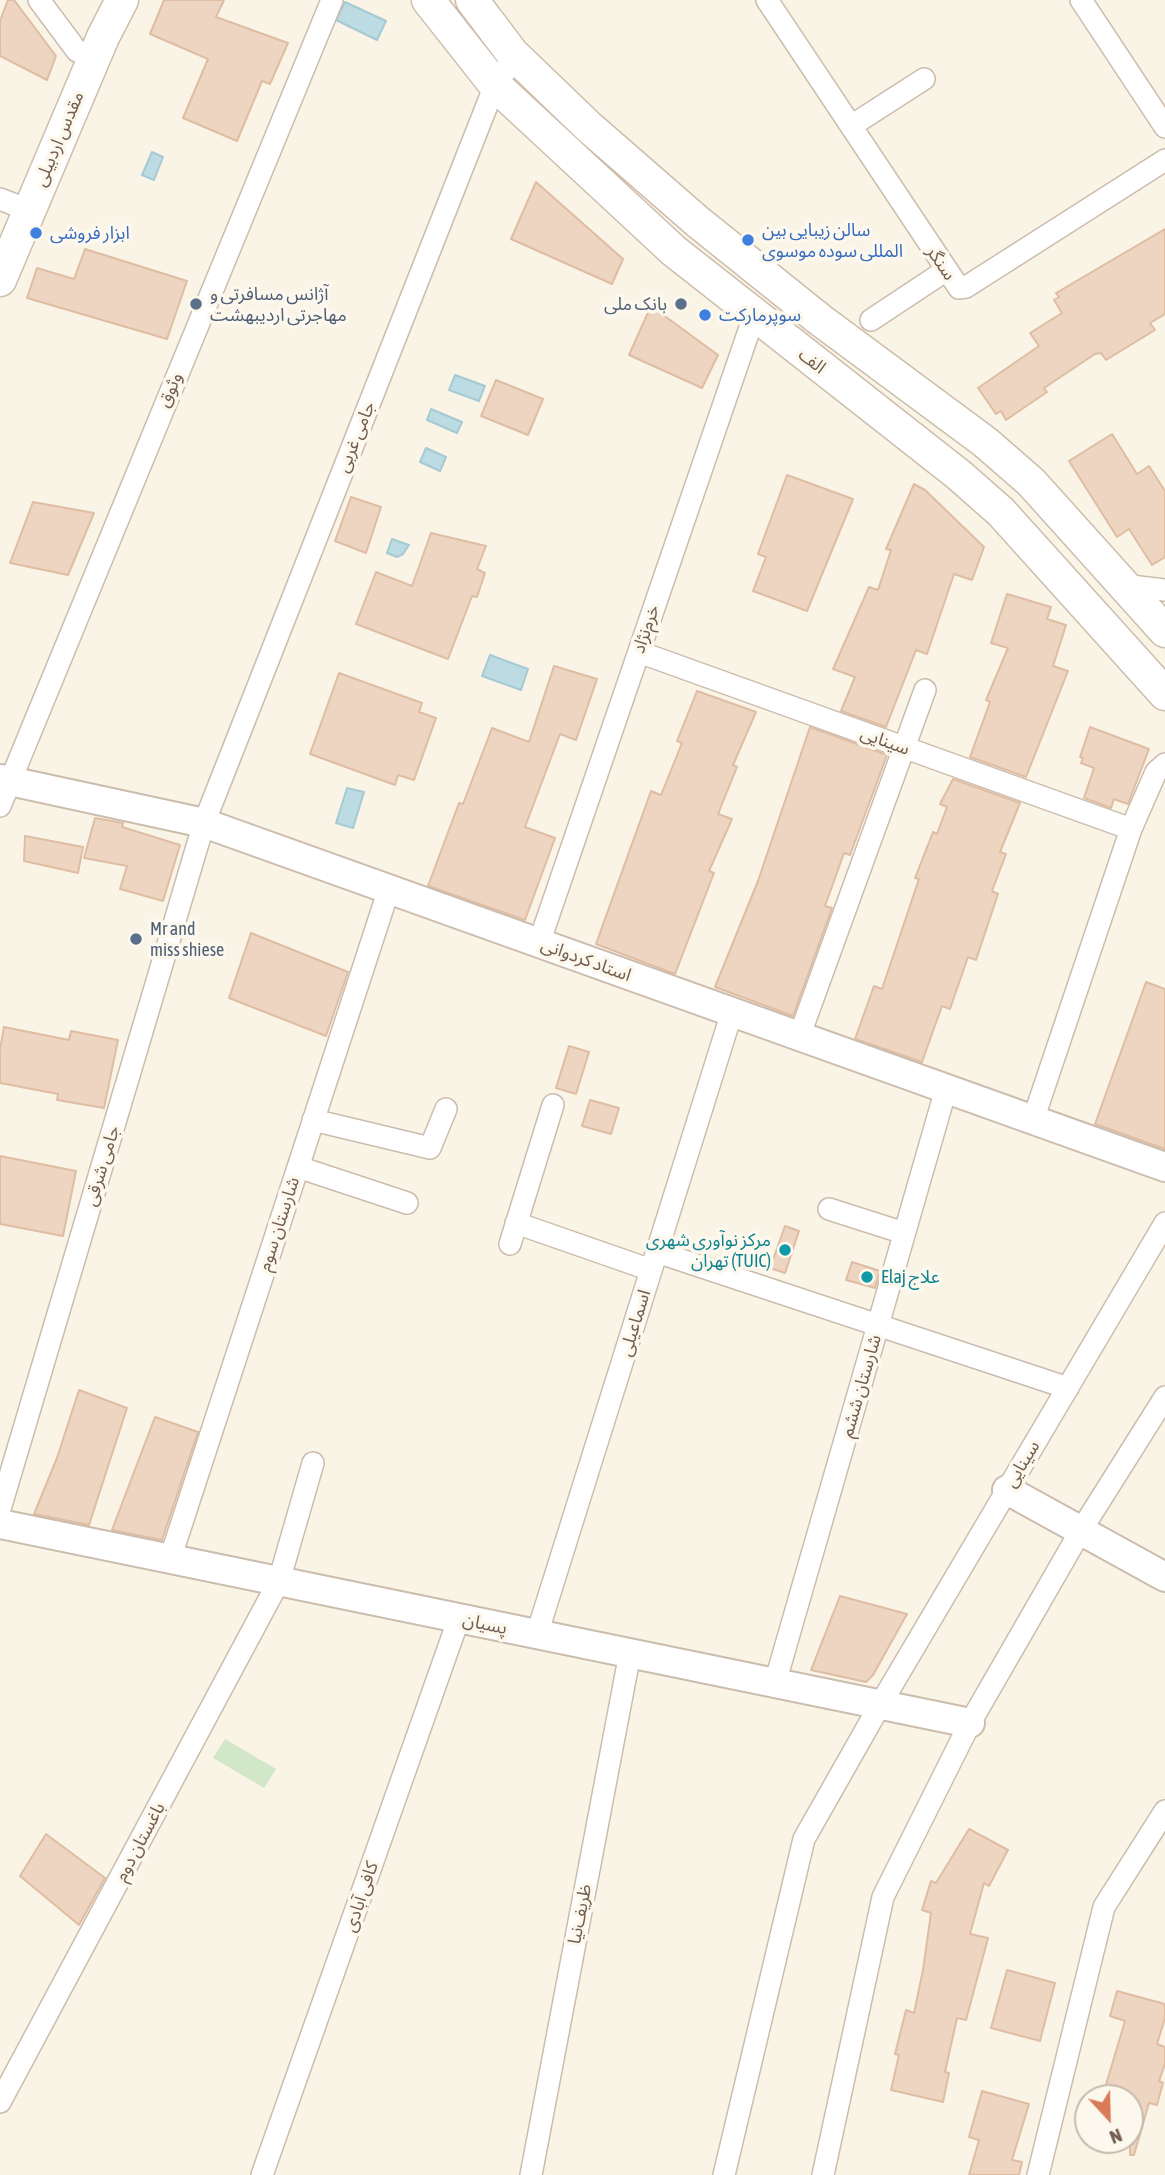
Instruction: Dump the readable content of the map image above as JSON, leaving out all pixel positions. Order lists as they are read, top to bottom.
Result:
{
  "streets": {
    "main road": ["مقدس اردبیلی", "الف"],
    "street": [
      "سنگر",
      "وثوق",
      "جامی غربی",
      "خرم‌نژاد",
      "سینایی",
      "استاد کردوانی",
      "جامی شرقی",
      "شارستان سوم",
      "اسماعیلی",
      "شارستان ششم",
      "پسیان",
      "باغستان دوم",
      "کافی آبادی",
      "ظریف‌نیا"
    ]
  },
  "crossings": [
    ["الف", "جامی غربی"],
    ["الف", "خرم‌نژاد"],
    ["وثوق", "استاد کردوانی"],
    ["جامی غربی", "استاد کردوانی"],
    ["جامی غربی", "جامی شرقی"],
    ["خرم‌نژاد", "سینایی"],
    ["خرم‌نژاد", "استاد کردوانی"],
    ["سینایی", "پسیان"],
    ["استاد کردوانی", "جامی شرقی"],
    ["استاد کردوانی", "شارستان سوم"],
    ["استاد کردوانی", "اسماعیلی"],
    ["استاد کردوانی", "شارستان ششم"],
    ["شارستان سوم", "پسیان"],
    ["اسماعیلی", "پسیان"],
    ["شارستان ششم", "پسیان"],
    ["پسیان", "باغستان دوم"],
    ["پسیان", "کافی آبادی"],
    ["پسیان", "ظریف‌نیا"]
  ],
  "places": [
    "ابزار فروشی",
    "سالن زیبایی بین المللی سوده موسوی",
    "آژانس مسافرتی و مهاجرتی اردیبهشت",
    "بانک ملی",
    "سوپرمارکت",
    "Mr and miss shiese",
    "مرکز نوآوری شهری تهران (TUIC)",
    "Elaj علاج"
  ],
  "north": "bottom"
}
